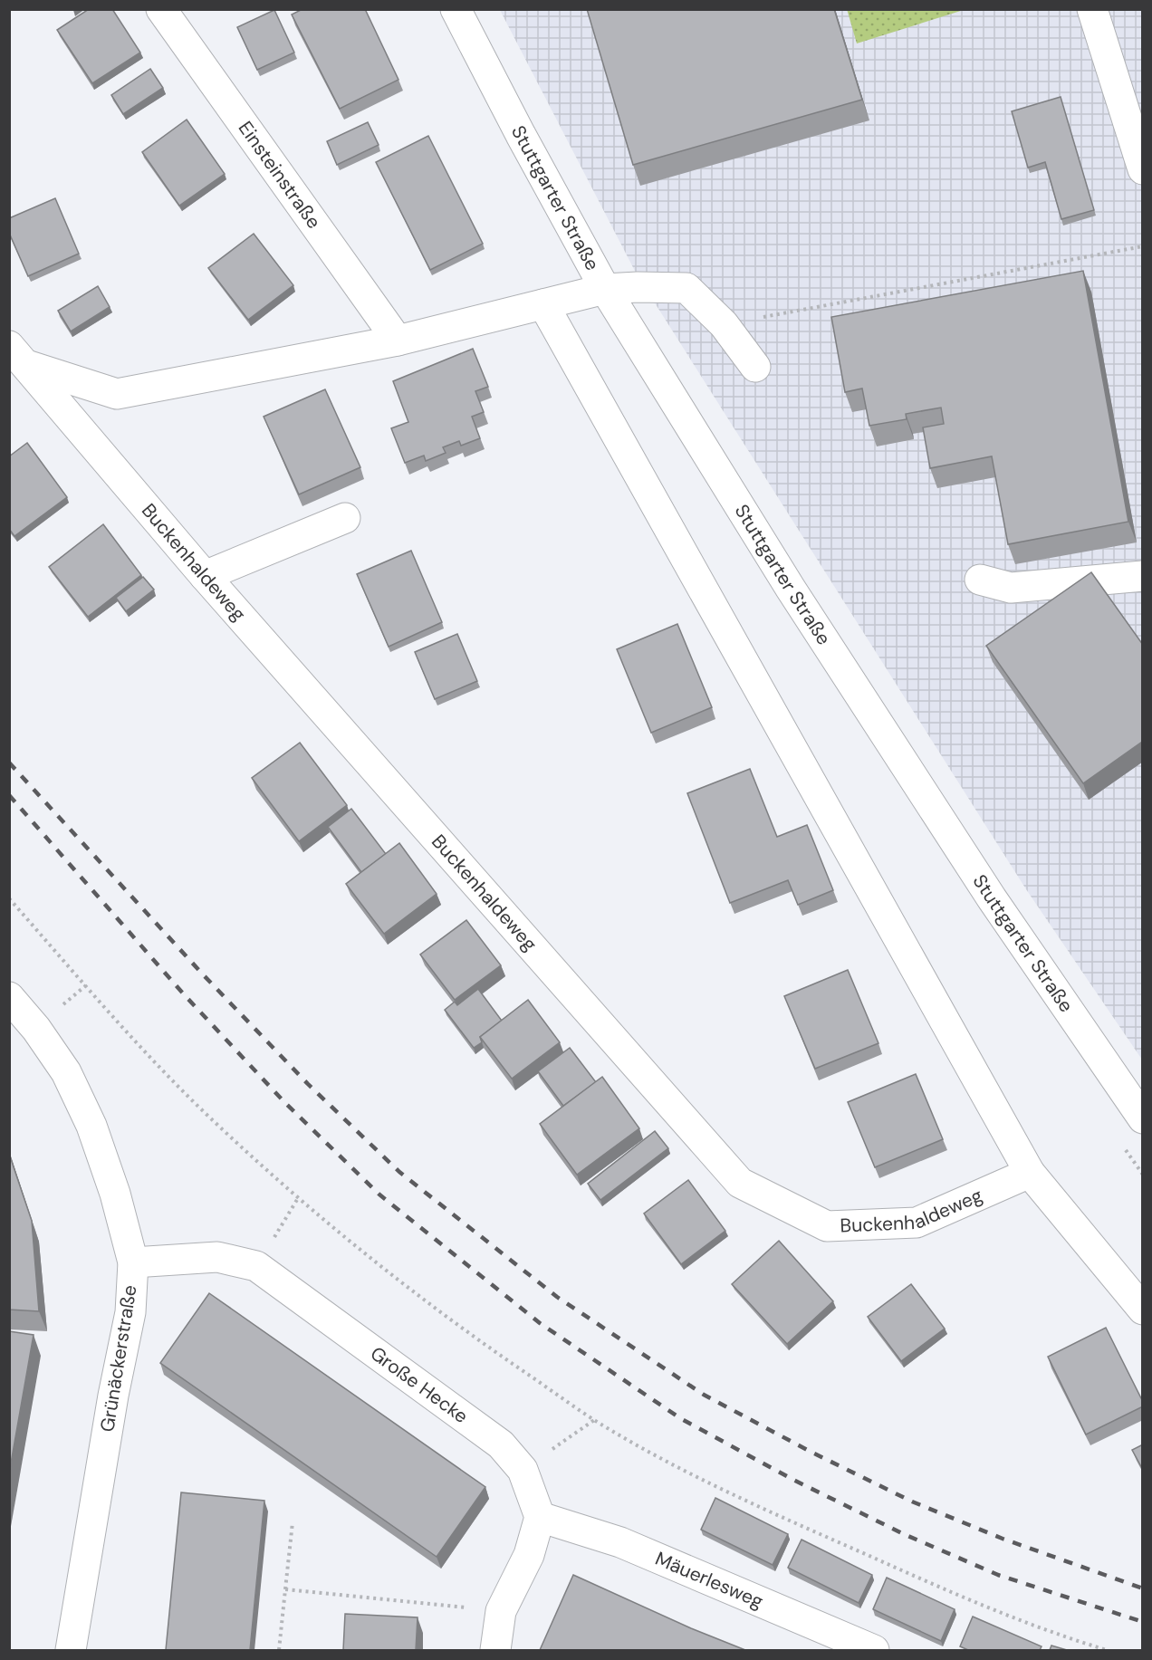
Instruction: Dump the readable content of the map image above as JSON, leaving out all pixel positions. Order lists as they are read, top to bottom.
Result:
{
  "streets": {
    "street": [
      "Einsteinstraße",
      "Stuttgarter Straße",
      "Buckenhaldeweg",
      "Grünäckerstraße",
      "Große Hecke",
      "Mäuerlesweg"
    ]
  },
  "crossings": [
    ["Einsteinstraße", "Buckenhaldeweg"],
    ["Stuttgarter Straße", "Buckenhaldeweg"],
    ["Grünäckerstraße", "Große Hecke"],
    ["Große Hecke", "Mäuerlesweg"]
  ]
}
